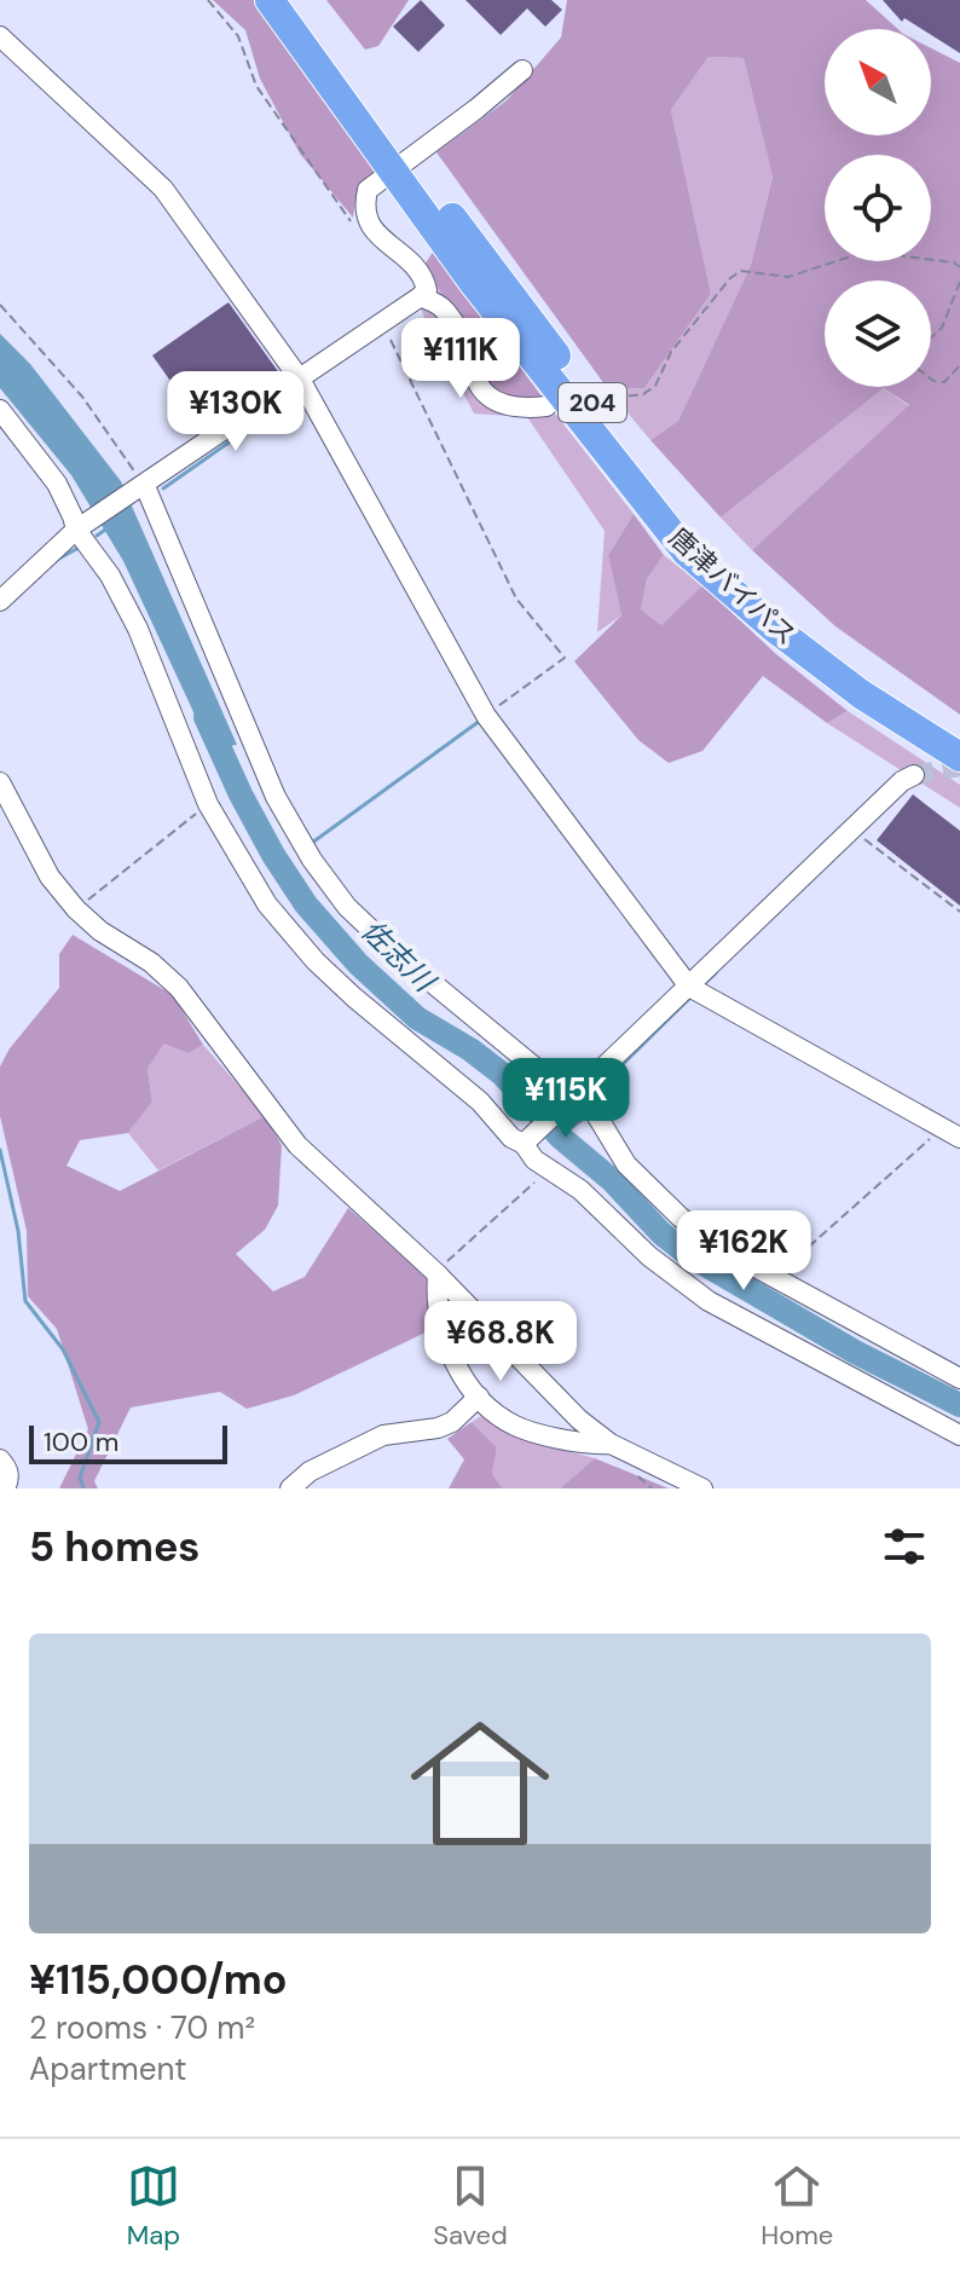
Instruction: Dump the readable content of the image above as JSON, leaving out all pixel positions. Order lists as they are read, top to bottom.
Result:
{
  "streets": {
    "highway": ["204", "唐津バイパス"]
  },
  "water": ["佐志川"],
  "scale_bar": "100 m",
  "north": "top left",
  "page": {
    "price": [
      "¥111K",
      "¥130K",
      "¥115K",
      "¥162K",
      "¥68.8K"
    ],
    "scale": "100 m",
    "heading": "5 homes",
    "list": [
      {
        "name": "¥115,000/mo",
        "note": "2 rooms · 70 m² · Apartment"
      }
    ],
    "tabs": ["Map", "Saved", "Home"]
  }
}
